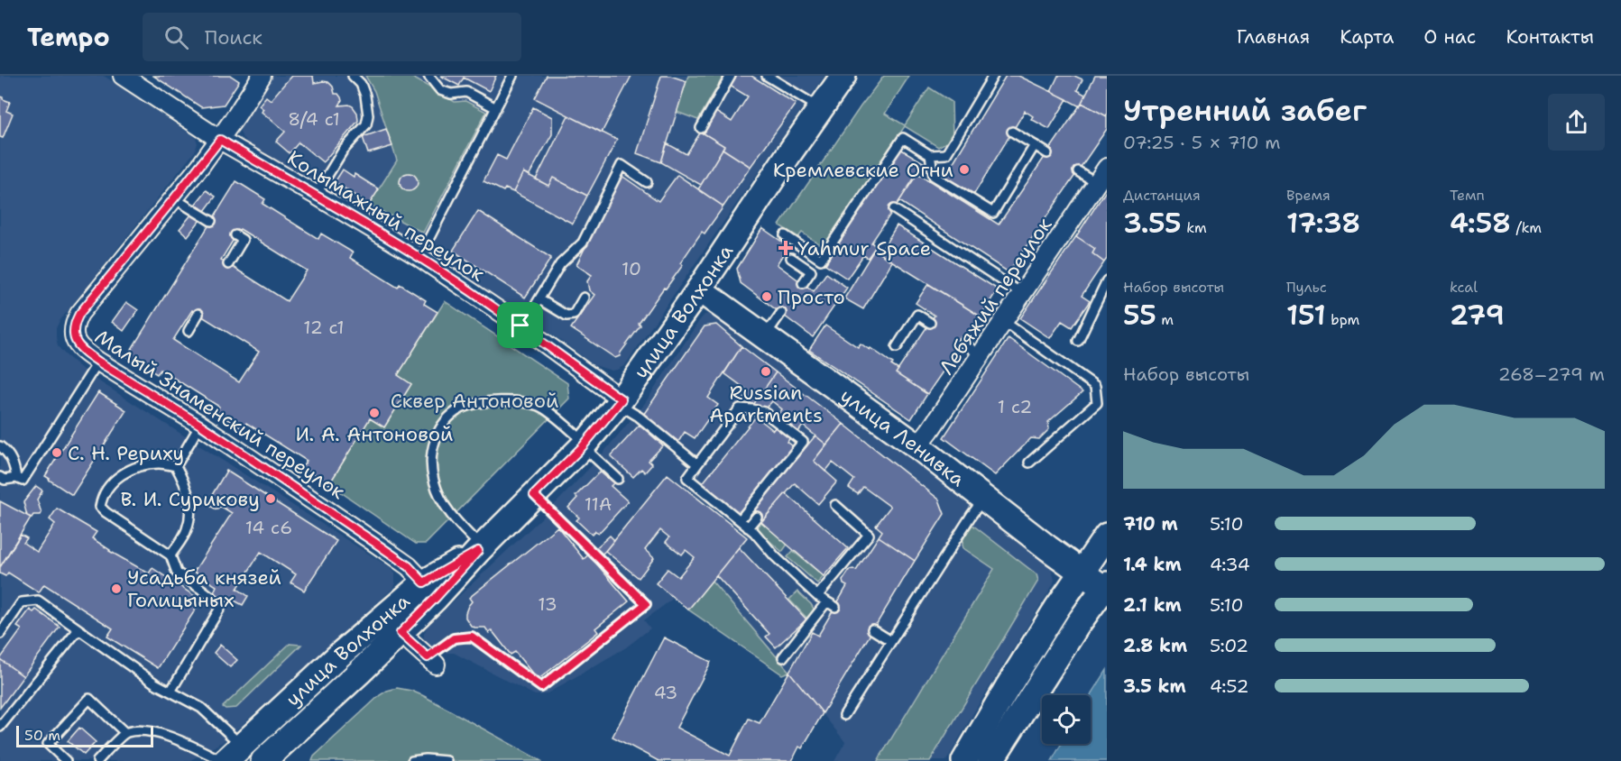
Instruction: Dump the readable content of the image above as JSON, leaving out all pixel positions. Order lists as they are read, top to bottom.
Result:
{
  "streets": {
    "main road": ["улица Волхонка", "улица Ленивка"],
    "street": ["Колымажный переулок", "Лебяжий переулок", "Малый Знаменский переулок"]
  },
  "crossings": [
    ["Колымажный переулок", "улица Волхонка"],
    ["Колымажный переулок", "Малый Знаменский переулок"],
    ["Лебяжий переулок", "улица Ленивка"],
    ["улица Волхонка", "Малый Знаменский переулок"],
    ["улица Волхонка", "улица Ленивка"]
  ],
  "parks": ["Сквер Антоновой"],
  "places": {
    "other": [
      "Кремлевские Огни",
      "Просто",
      "Russian Apartments",
      "И. А. Антоновой",
      "С. Н. Рериху",
      "В. И. Сурикову",
      "Усадьба князей Голицыных"
    ],
    "health": ["Yahmur Space"]
  },
  "house_numbers": [
    "8/4 с1",
    "10",
    "12 с1",
    "1 с2",
    "11А",
    "14 с6",
    "13",
    "43"
  ],
  "scale_bar": "50 m",
  "page": {
    "header": "Tempo",
    "search": "Поиск",
    "nav": [
      "Главная",
      "Карта",
      "О нас",
      "Контакты"
    ],
    "heading": ["Утренний забег", "07:25 · 5 × 710 m"],
    "stats": [
      ["Дистанция", "3.55 km"],
      ["Время", "17:38"],
      ["Темп", "4:58 /km"],
      ["Набор высоты", "55 m"],
      ["Пульс", "151 bpm"],
      ["kcal", "279"]
    ],
    "chart": ["Набор высоты", "268–279 m"],
    "list": [
      {
        "name": "710 m",
        "note": "5:10"
      },
      {
        "name": "1.4 km",
        "note": "4:34"
      },
      {
        "name": "2.1 km",
        "note": "5:10"
      },
      {
        "name": "2.8 km",
        "note": "5:02"
      },
      {
        "name": "3.5 km",
        "note": "4:52"
      }
    ],
    "scale": "50 m"
  }
}
